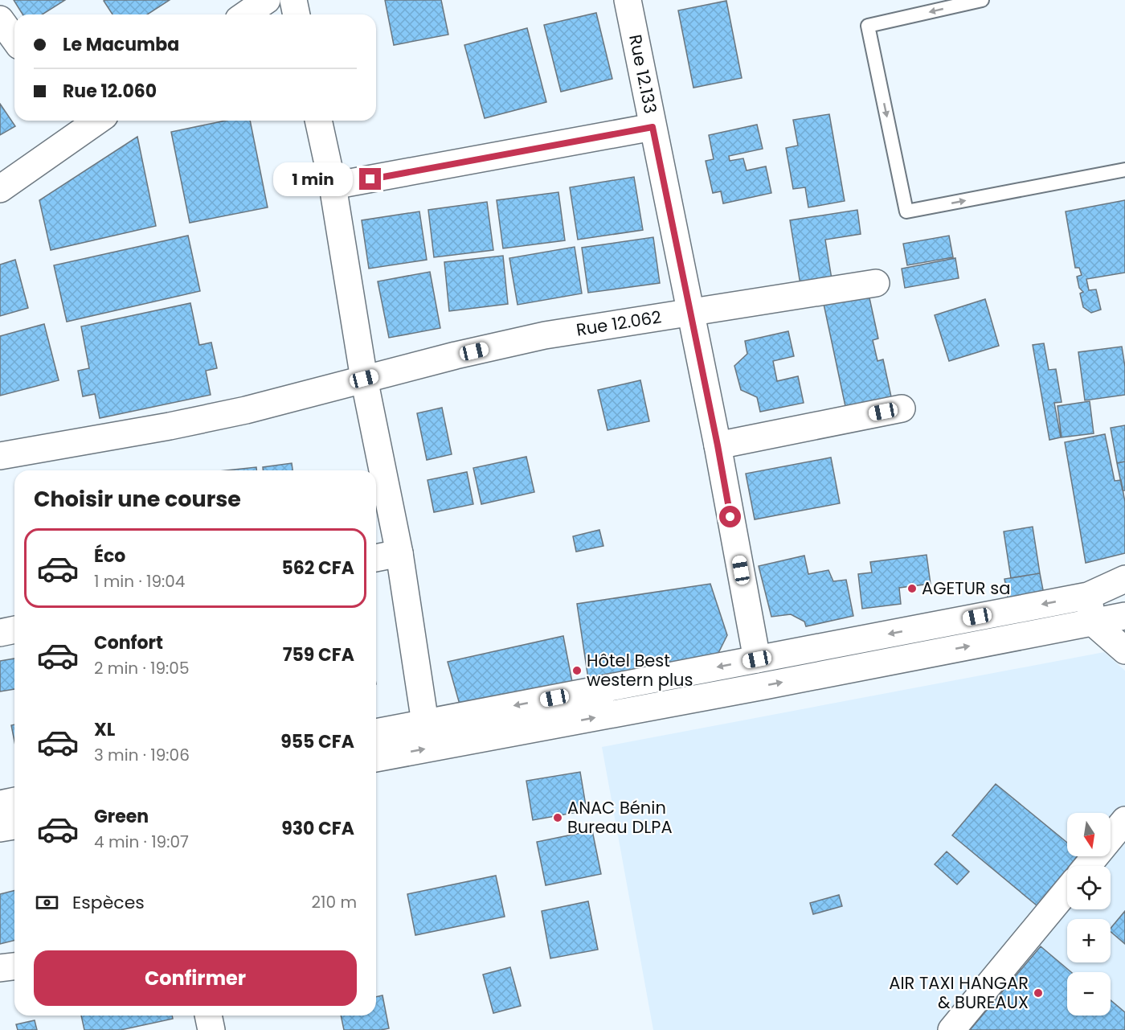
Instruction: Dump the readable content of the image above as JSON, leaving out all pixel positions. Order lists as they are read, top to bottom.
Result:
{
  "streets": {
    "street": ["Rue 12.133", "Rue 12.062"]
  },
  "crossings": [
    ["Rue 12.133", "Rue 12.062"]
  ],
  "places": [
    "AGETUR sa",
    "Hôtel Best western plus",
    "ANAC Bénin Bureau DLPA",
    "AIR TAXI HANGAR & BUREAUX"
  ],
  "north": "bottom",
  "page": {
    "banner": ["Le Macumba", "Rue 12.060"],
    "bubble": "1 min",
    "heading": "Choisir une course",
    "list": [
      {
        "name": "Éco",
        "note": "1 min · 19:04",
        "value": "562 CFA"
      },
      {
        "name": "Confort",
        "note": "2 min · 19:05",
        "value": "759 CFA"
      },
      {
        "name": "XL",
        "note": "3 min · 19:06",
        "value": "955 CFA"
      },
      {
        "name": "Green",
        "note": "4 min · 19:07",
        "value": "930 CFA"
      }
    ],
    "map_buttons": ["+", "−"],
    "pay": ["Espèces", "210 m"],
    "buttons": "Confirmer"
  }
}
